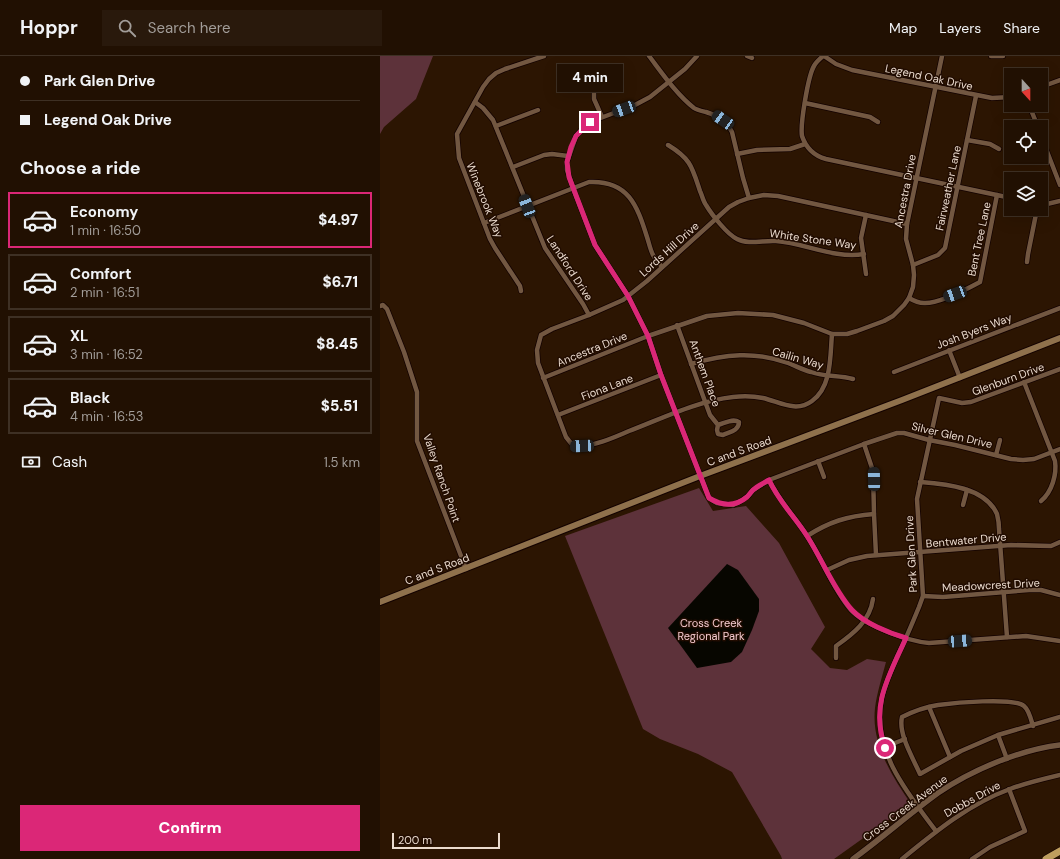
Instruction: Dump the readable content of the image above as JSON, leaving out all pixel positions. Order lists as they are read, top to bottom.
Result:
{
  "streets": {
    "main road": ["C and S Road"],
    "street": [
      "Legend Oak Drive",
      "Fairweather Lane",
      "Ancestra Drive",
      "Winebrook Way",
      "White Stone Way",
      "Bent Tree Lane",
      "Lords Hill Drive",
      "Landford Drive",
      "Josh Byers Way",
      "Cailin Way",
      "Anthem Place",
      "Glenburn Drive",
      "Fiona Lane",
      "Silver Glen Drive",
      "Valley Ranch Point",
      "Bentwater Drive",
      "Park Glen Drive",
      "Meadowcrest Drive",
      "Dobbs Drive",
      "Cross Creek Avenue"
    ]
  },
  "crossings": [
    ["Legend Oak Drive", "Fairweather Lane"],
    ["Legend Oak Drive", "Ancestra Drive"],
    ["Fairweather Lane", "Ancestra Drive"],
    ["Ancestra Drive", "Bent Tree Lane"],
    ["Ancestra Drive", "Lords Hill Drive"],
    ["Ancestra Drive", "Anthem Place"],
    ["Winebrook Way", "Landford Drive"],
    ["White Stone Way", "Lords Hill Drive"],
    ["Lords Hill Drive", "Landford Drive"],
    ["Lords Hill Drive", "Fiona Lane"],
    ["Cailin Way", "Anthem Place"],
    ["Glenburn Drive", "Park Glen Drive"],
    ["Silver Glen Drive", "C and S Road"],
    ["Silver Glen Drive", "Park Glen Drive"],
    ["C and S Road", "Valley Ranch Point"],
    ["Bentwater Drive", "Park Glen Drive"],
    ["Park Glen Drive", "Meadowcrest Drive"],
    ["Park Glen Drive", "Dobbs Drive"],
    ["Park Glen Drive", "Cross Creek Avenue"]
  ],
  "parks": ["Cross Creek Regional Park"],
  "scale_bar": "200 m",
  "north": "bottom",
  "page": {
    "header": "Hoppr",
    "search": "Search here",
    "nav": ["Map", "Layers", "Share"],
    "banner": ["Park Glen Drive", "Legend Oak Drive"],
    "bubble": "4 min",
    "heading": "Choose a ride",
    "list": [
      {
        "name": "Economy",
        "note": "1 min · 16:50",
        "value": "$4.97"
      },
      {
        "name": "Comfort",
        "note": "2 min · 16:51",
        "value": "$6.71"
      },
      {
        "name": "XL",
        "note": "3 min · 16:52",
        "value": "$8.45"
      },
      {
        "name": "Black",
        "note": "4 min · 16:53",
        "value": "$5.51"
      }
    ],
    "pay": ["Cash", "1.5 km"],
    "buttons": "Confirm",
    "scale": "200 m"
  }
}
